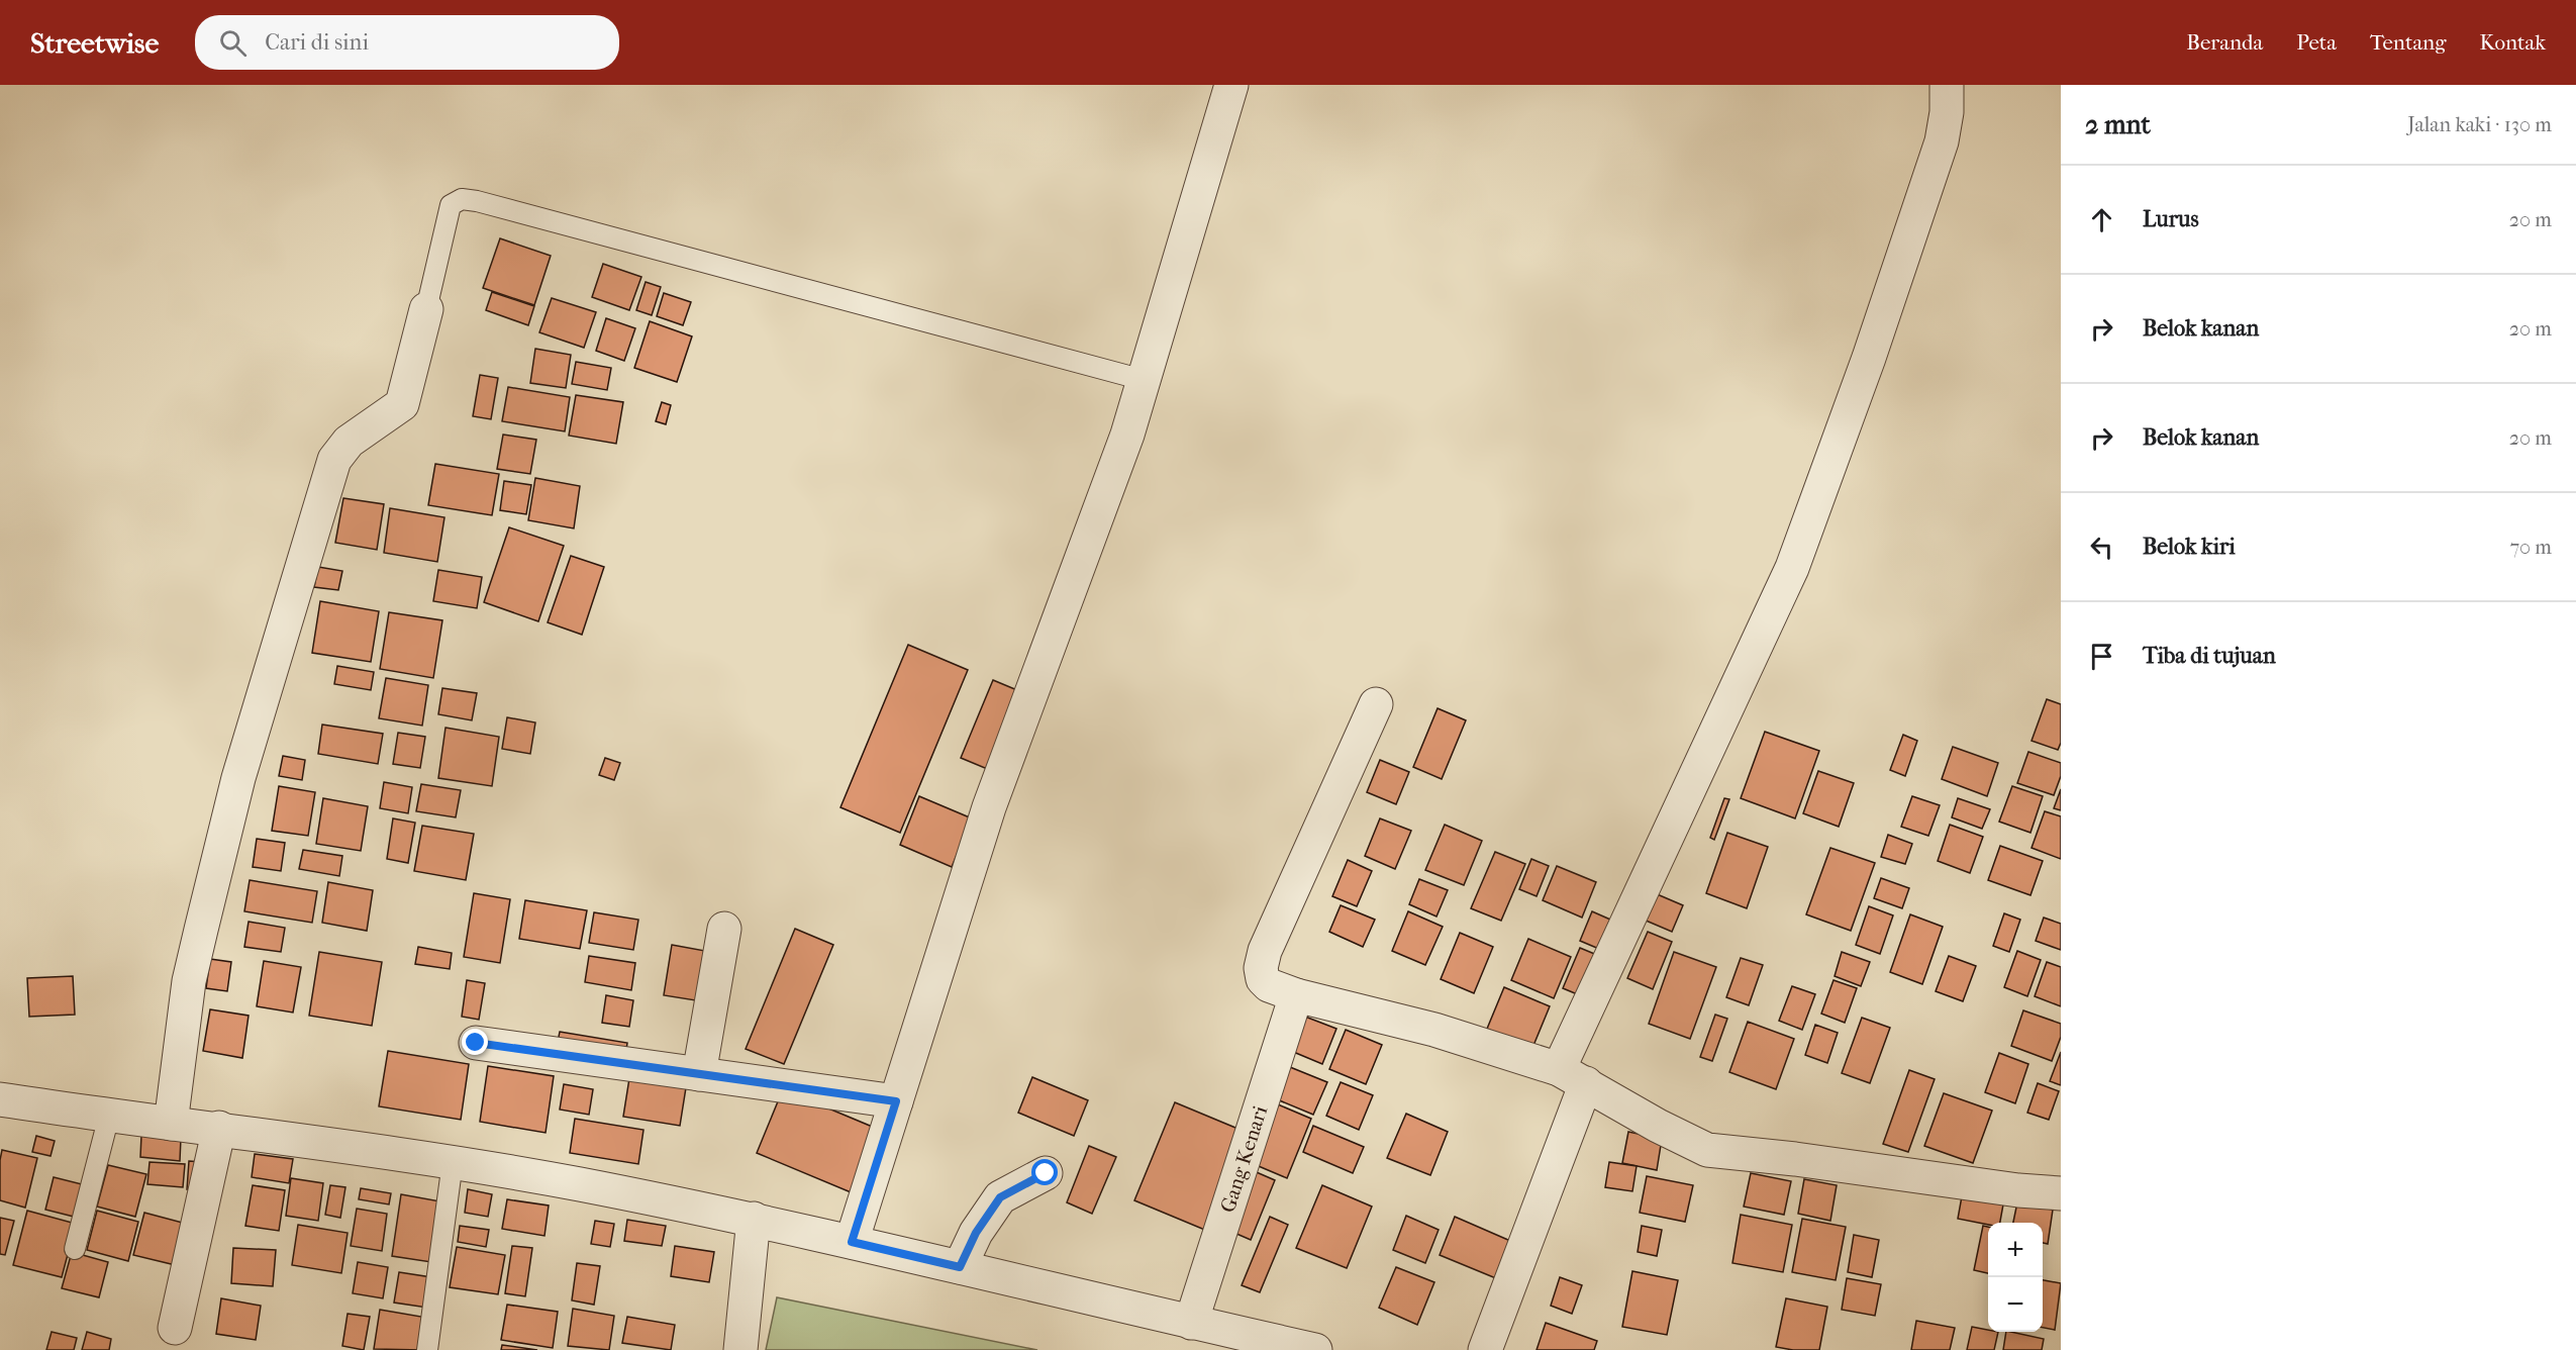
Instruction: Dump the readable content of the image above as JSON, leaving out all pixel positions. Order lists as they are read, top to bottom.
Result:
{
  "streets": {
    "street": ["Gang Kenari"]
  },
  "page": {
    "header": "Streetwise",
    "search": "Cari di sini",
    "nav": [
      "Beranda",
      "Peta",
      "Tentang",
      "Kontak"
    ],
    "heading": ["2 mnt", "Jalan kaki · 130 m"],
    "list": [
      ["Lurus", "20 m"],
      ["Belok kanan", "20 m"],
      ["Belok kanan", "20 m"],
      ["Belok kiri", "70 m"],
      "Tiba di tujuan"
    ],
    "map_buttons": ["+", "−"]
  }
}
